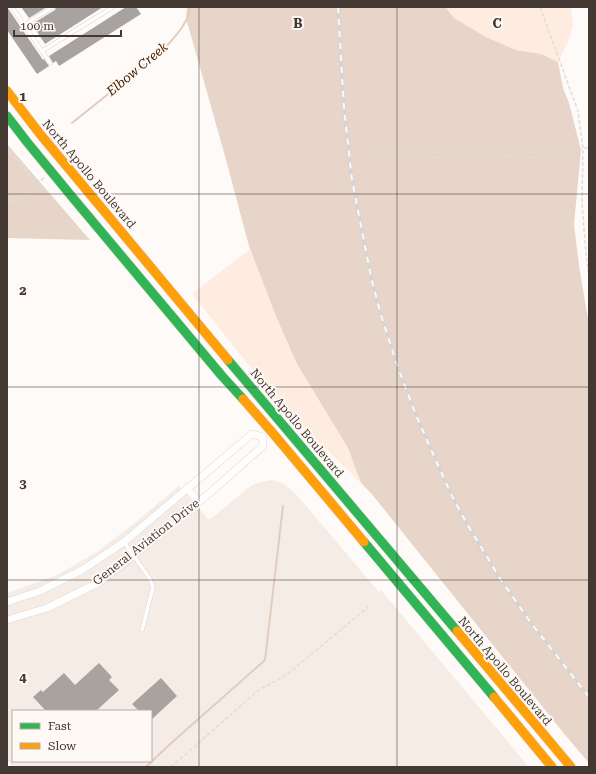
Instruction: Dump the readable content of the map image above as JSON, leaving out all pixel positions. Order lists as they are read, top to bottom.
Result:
{
  "streets": {
    "street": ["North Apollo Boulevard", "General Aviation Drive"]
  },
  "crossings": [
    ["North Apollo Boulevard", "General Aviation Drive"]
  ],
  "water": ["Elbow Creek"],
  "legend": ["Fast", "Slow"],
  "scale_bar": "100 m",
  "grid": {
    "columns": ["B", "C"],
    "rows": [
      "1",
      "2",
      "3",
      "4"
    ]
  }
}
